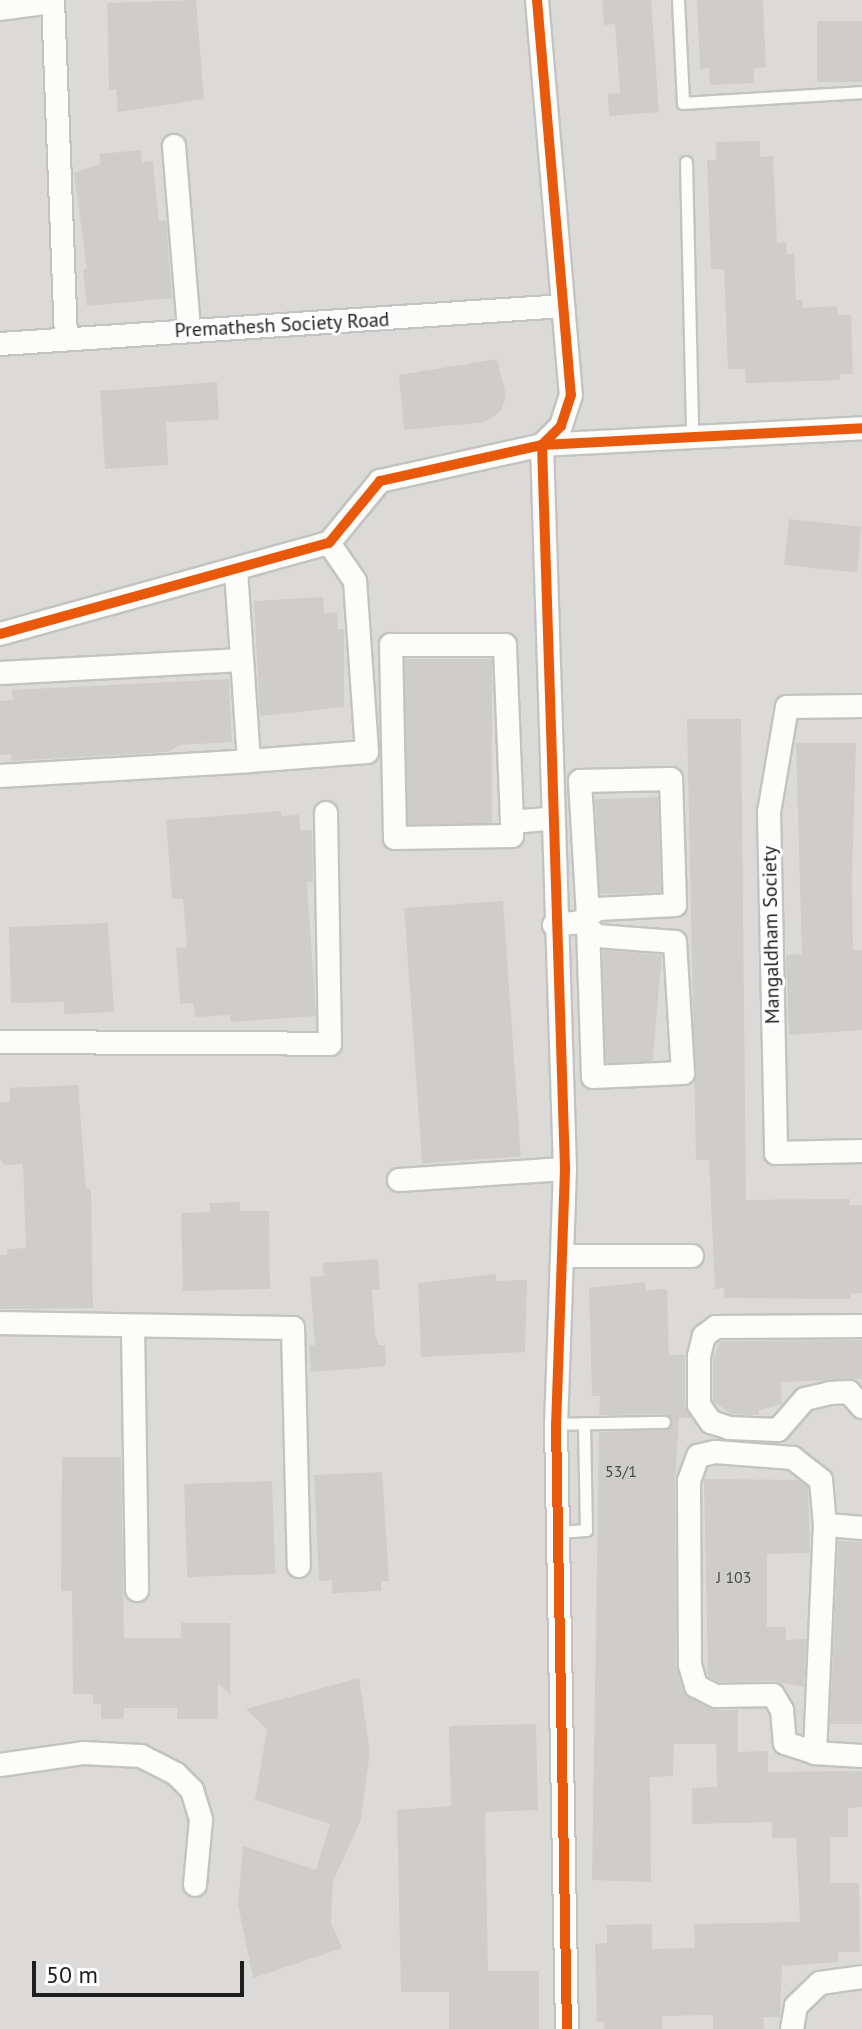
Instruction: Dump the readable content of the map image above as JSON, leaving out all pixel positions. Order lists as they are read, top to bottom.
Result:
{
  "streets": {
    "street": ["Premathesh Society Road", "Mangaldham Society"]
  },
  "house_numbers": ["53/1", "J 103"],
  "scale_bar": "50 m"
}
